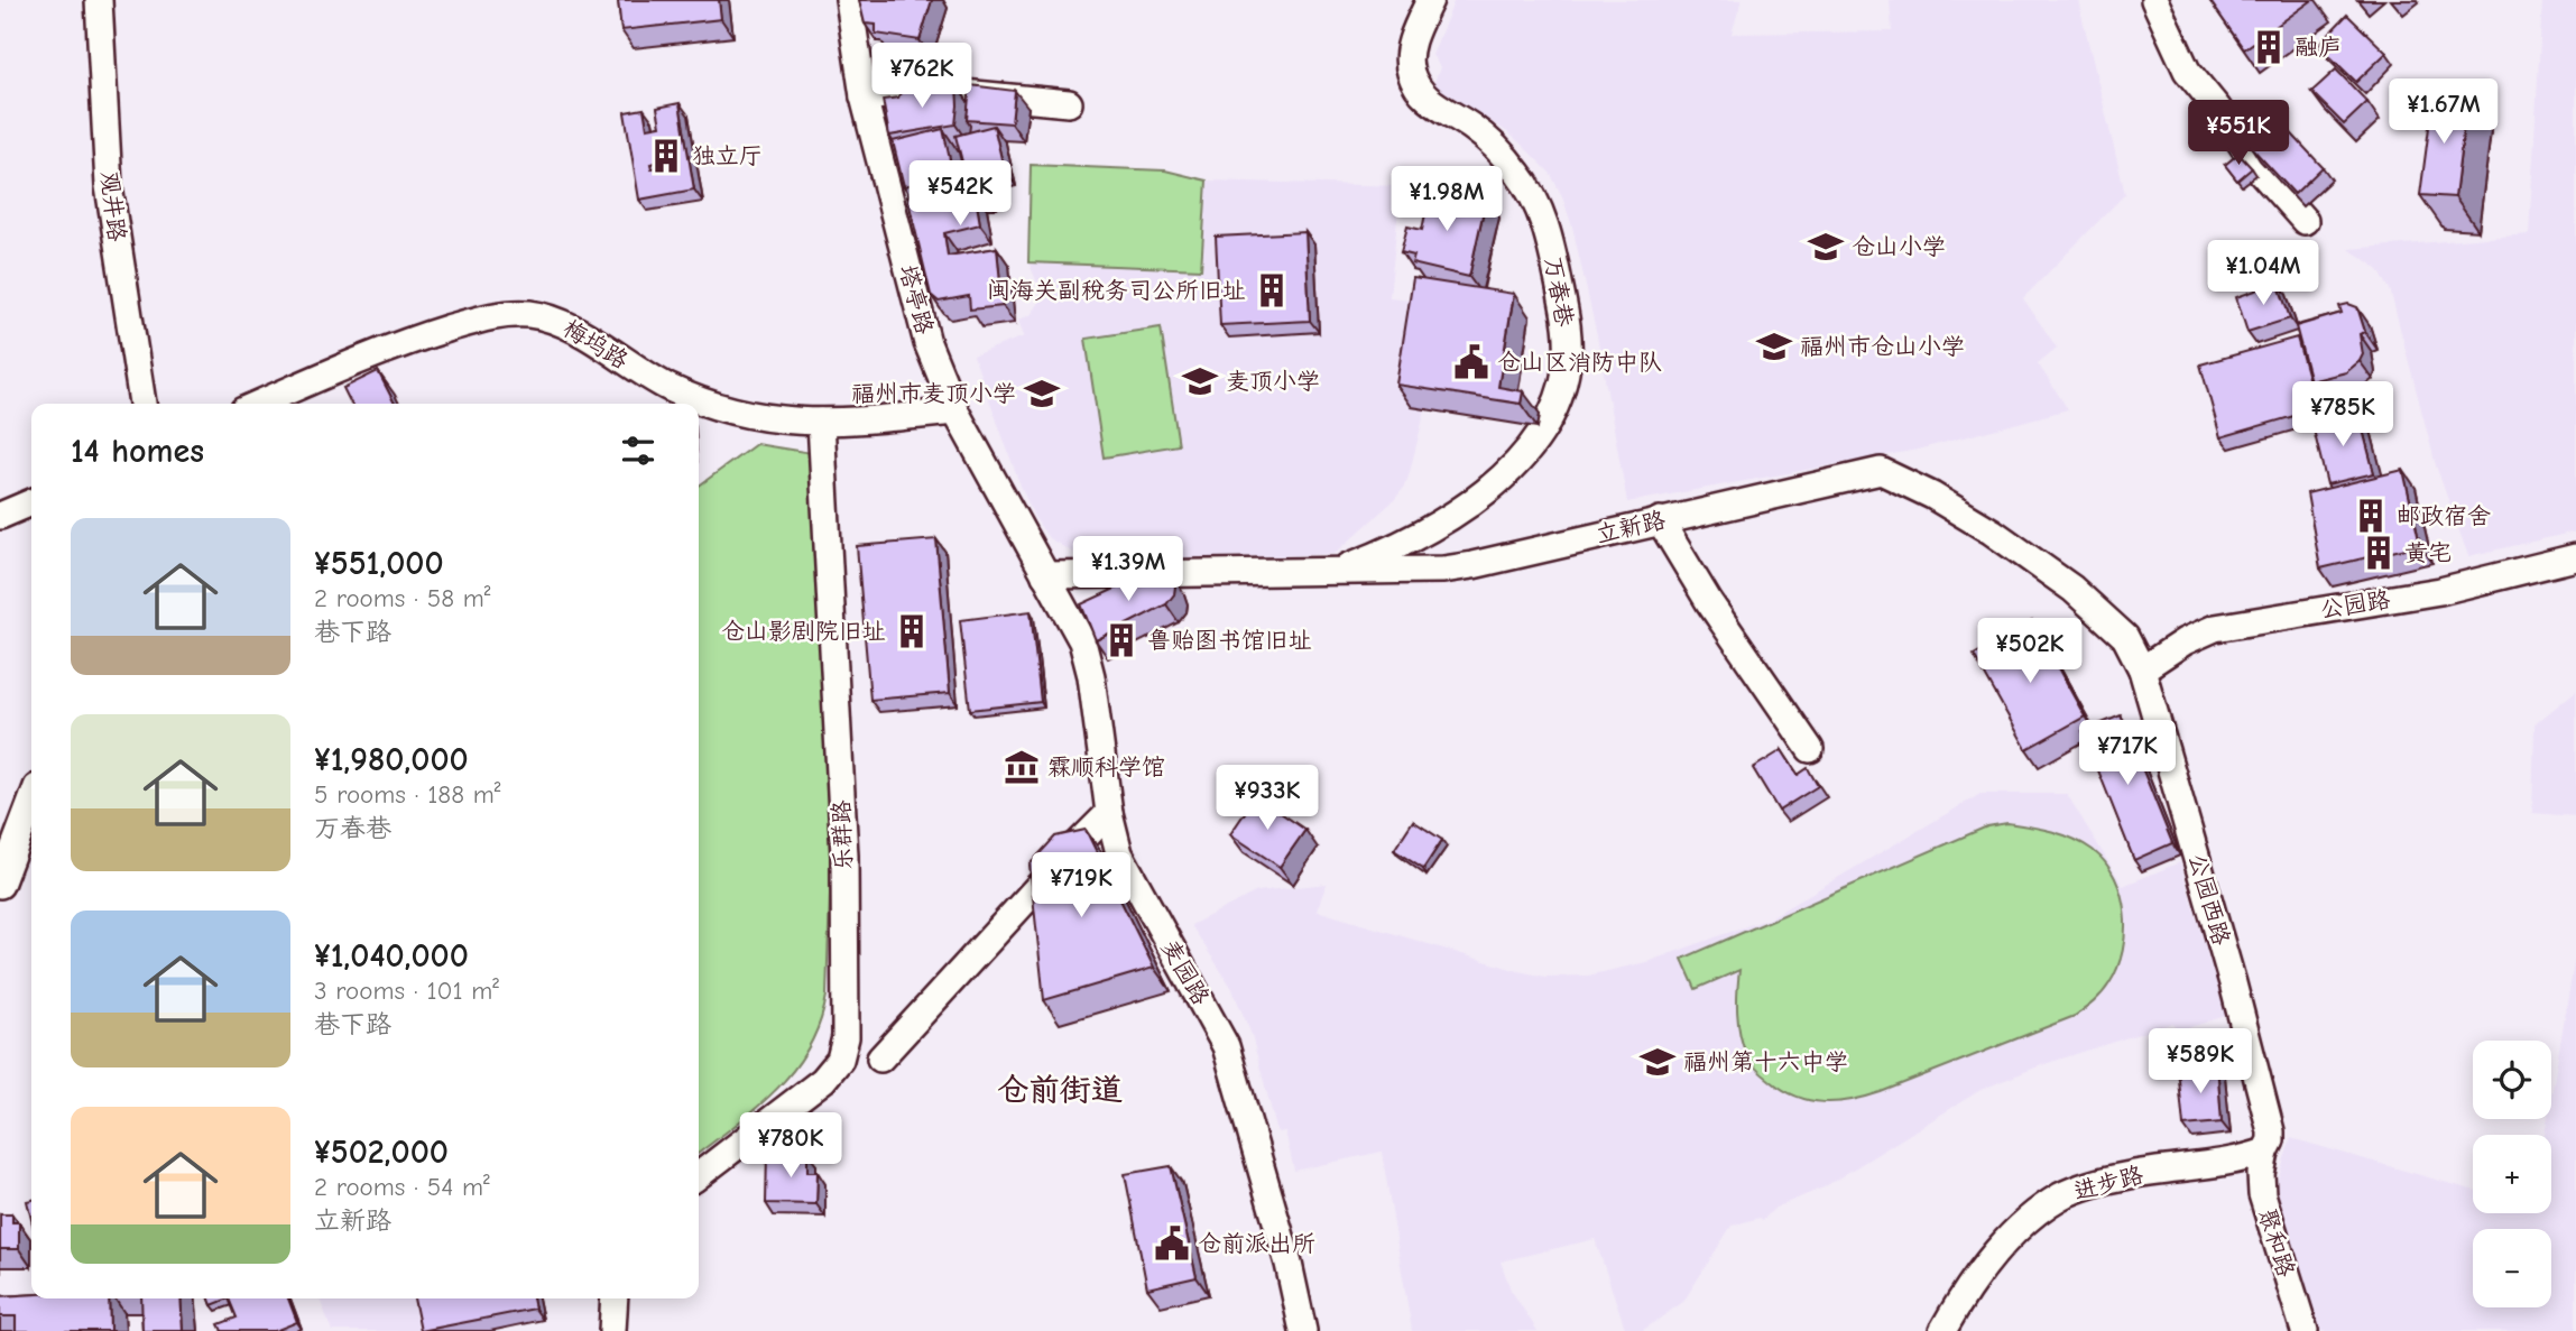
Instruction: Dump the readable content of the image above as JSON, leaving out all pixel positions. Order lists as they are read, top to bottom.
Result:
{
  "streets": {
    "street": [
      "观井路",
      "万春巷",
      "塔亭路",
      "梅坞路",
      "立新路",
      "公园路",
      "乐群路",
      "公园西路",
      "麦园路",
      "进步路",
      "聚和路"
    ]
  },
  "crossings": [
    ["万春巷", "立新路"],
    ["塔亭路", "梅坞路"],
    ["塔亭路", "麦园路"],
    ["梅坞路", "乐群路"],
    ["梅坞路", "麦园路"],
    ["立新路", "公园路"],
    ["立新路", "公园西路"],
    ["立新路", "麦园路"],
    ["公园路", "公园西路"],
    ["公园西路", "进步路"],
    ["公园西路", "聚和路"],
    ["进步路", "聚和路"]
  ],
  "districts": ["仓前街道"],
  "places": {
    "building": [
      "融庐",
      "独立厅",
      "闽海关副税务司公所旧址",
      "邮政宿舍",
      "黄宅",
      "仓山影剧院旧址",
      "鲁贻图书馆旧址"
    ],
    "school or university": [
      "仓山小学",
      "福州市仓山小学",
      "麦顶小学",
      "福州市麦顶小学",
      "福州第十六中学"
    ],
    "public building": ["仓山区消防中队", "仓前派出所"],
    "museum": ["霖顺科学馆"]
  },
  "page": {
    "price": [
      "¥762K",
      "¥1.67M",
      "¥551K",
      "¥542K",
      "¥1.98M",
      "¥1.04M",
      "¥785K",
      "¥1.39M",
      "¥502K",
      "¥717K",
      "¥933K",
      "¥719K",
      "¥589K",
      "¥780K"
    ],
    "heading": "14 homes",
    "list": [
      {
        "name": "¥551,000",
        "note": "2 rooms · 58 m² · 巷下路"
      },
      {
        "name": "¥1,980,000",
        "note": "5 rooms · 188 m² · 万春巷"
      },
      {
        "name": "¥1,040,000",
        "note": "3 rooms · 101 m² · 巷下路"
      },
      {
        "name": "¥502,000",
        "note": "2 rooms · 54 m² · 立新路"
      }
    ],
    "map_buttons": ["+", "−"]
  }
}
